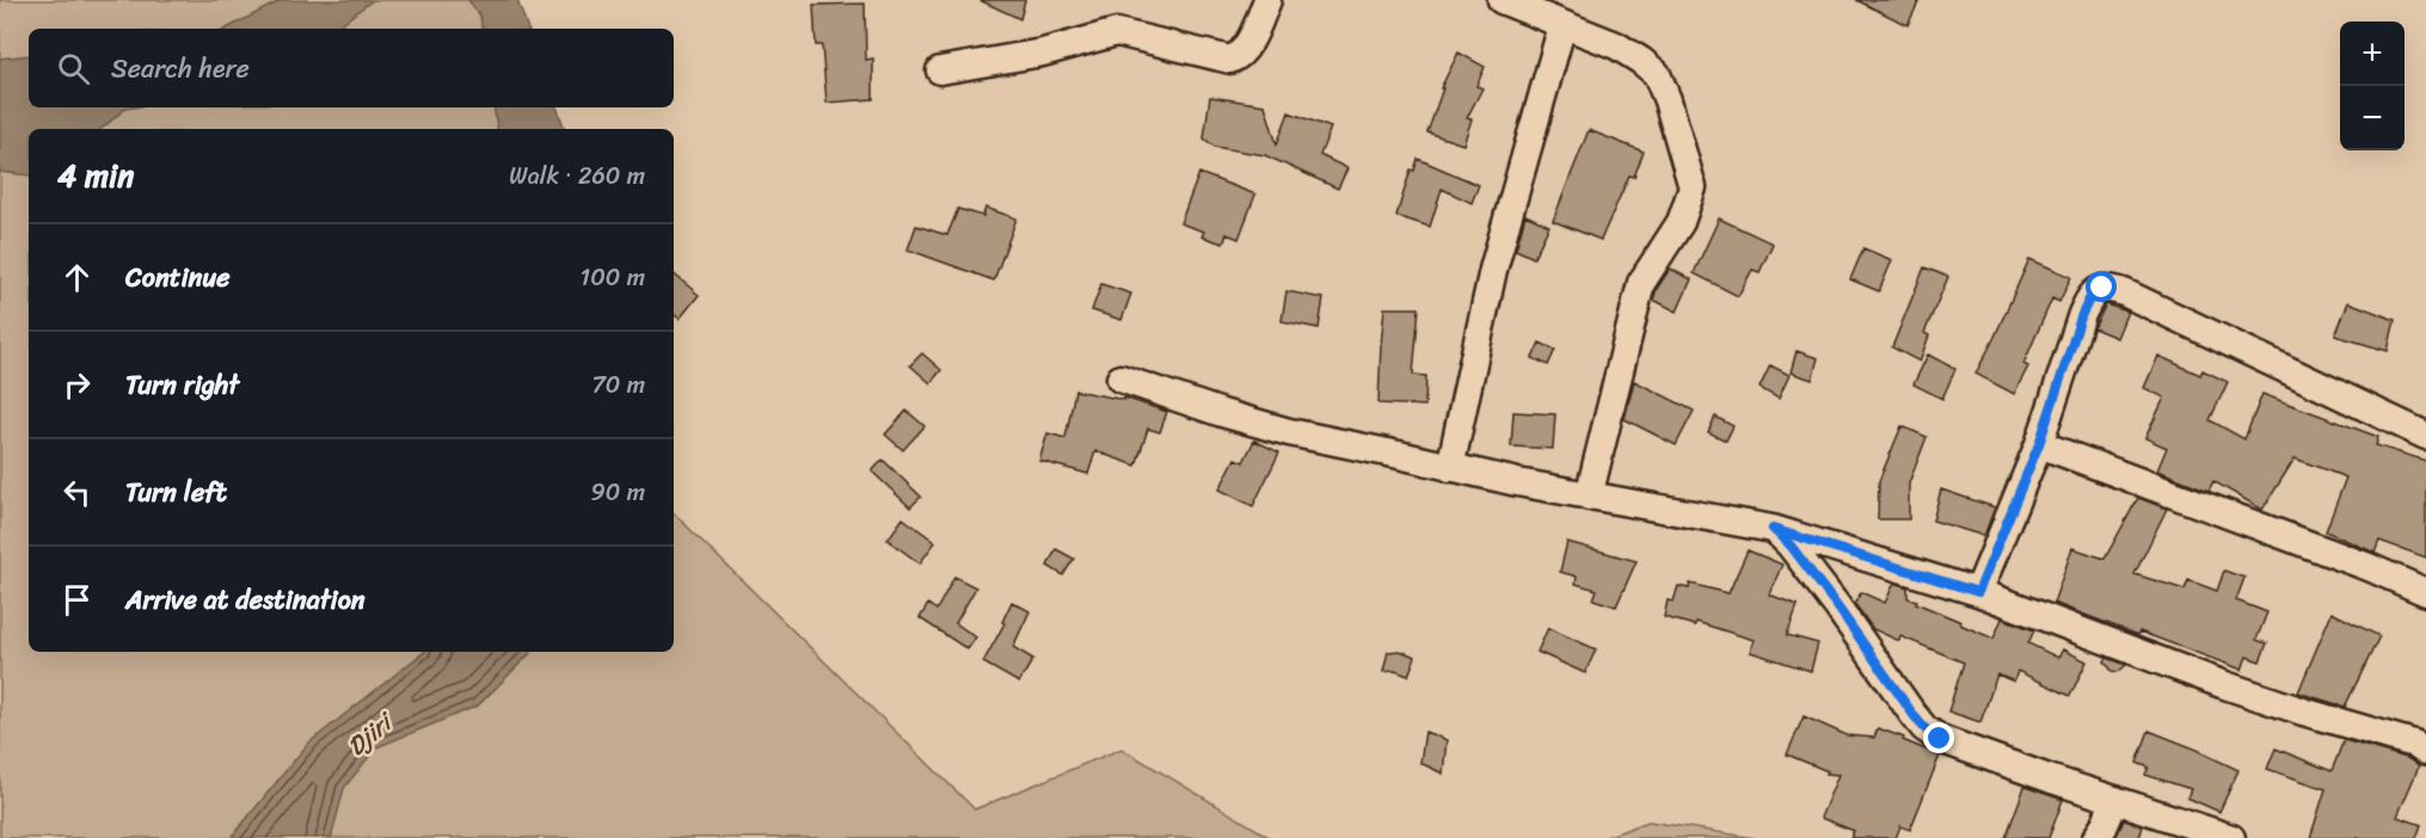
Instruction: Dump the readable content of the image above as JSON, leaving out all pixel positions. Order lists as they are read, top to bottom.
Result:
{
  "water": ["Djiri"],
  "page": {
    "map_buttons": ["+", "−"],
    "search": "Search here",
    "heading": ["4 min", "Walk · 260 m"],
    "list": [
      ["Continue", "100 m"],
      ["Turn right", "70 m"],
      ["Turn left", "90 m"],
      "Arrive at destination"
    ]
  }
}
